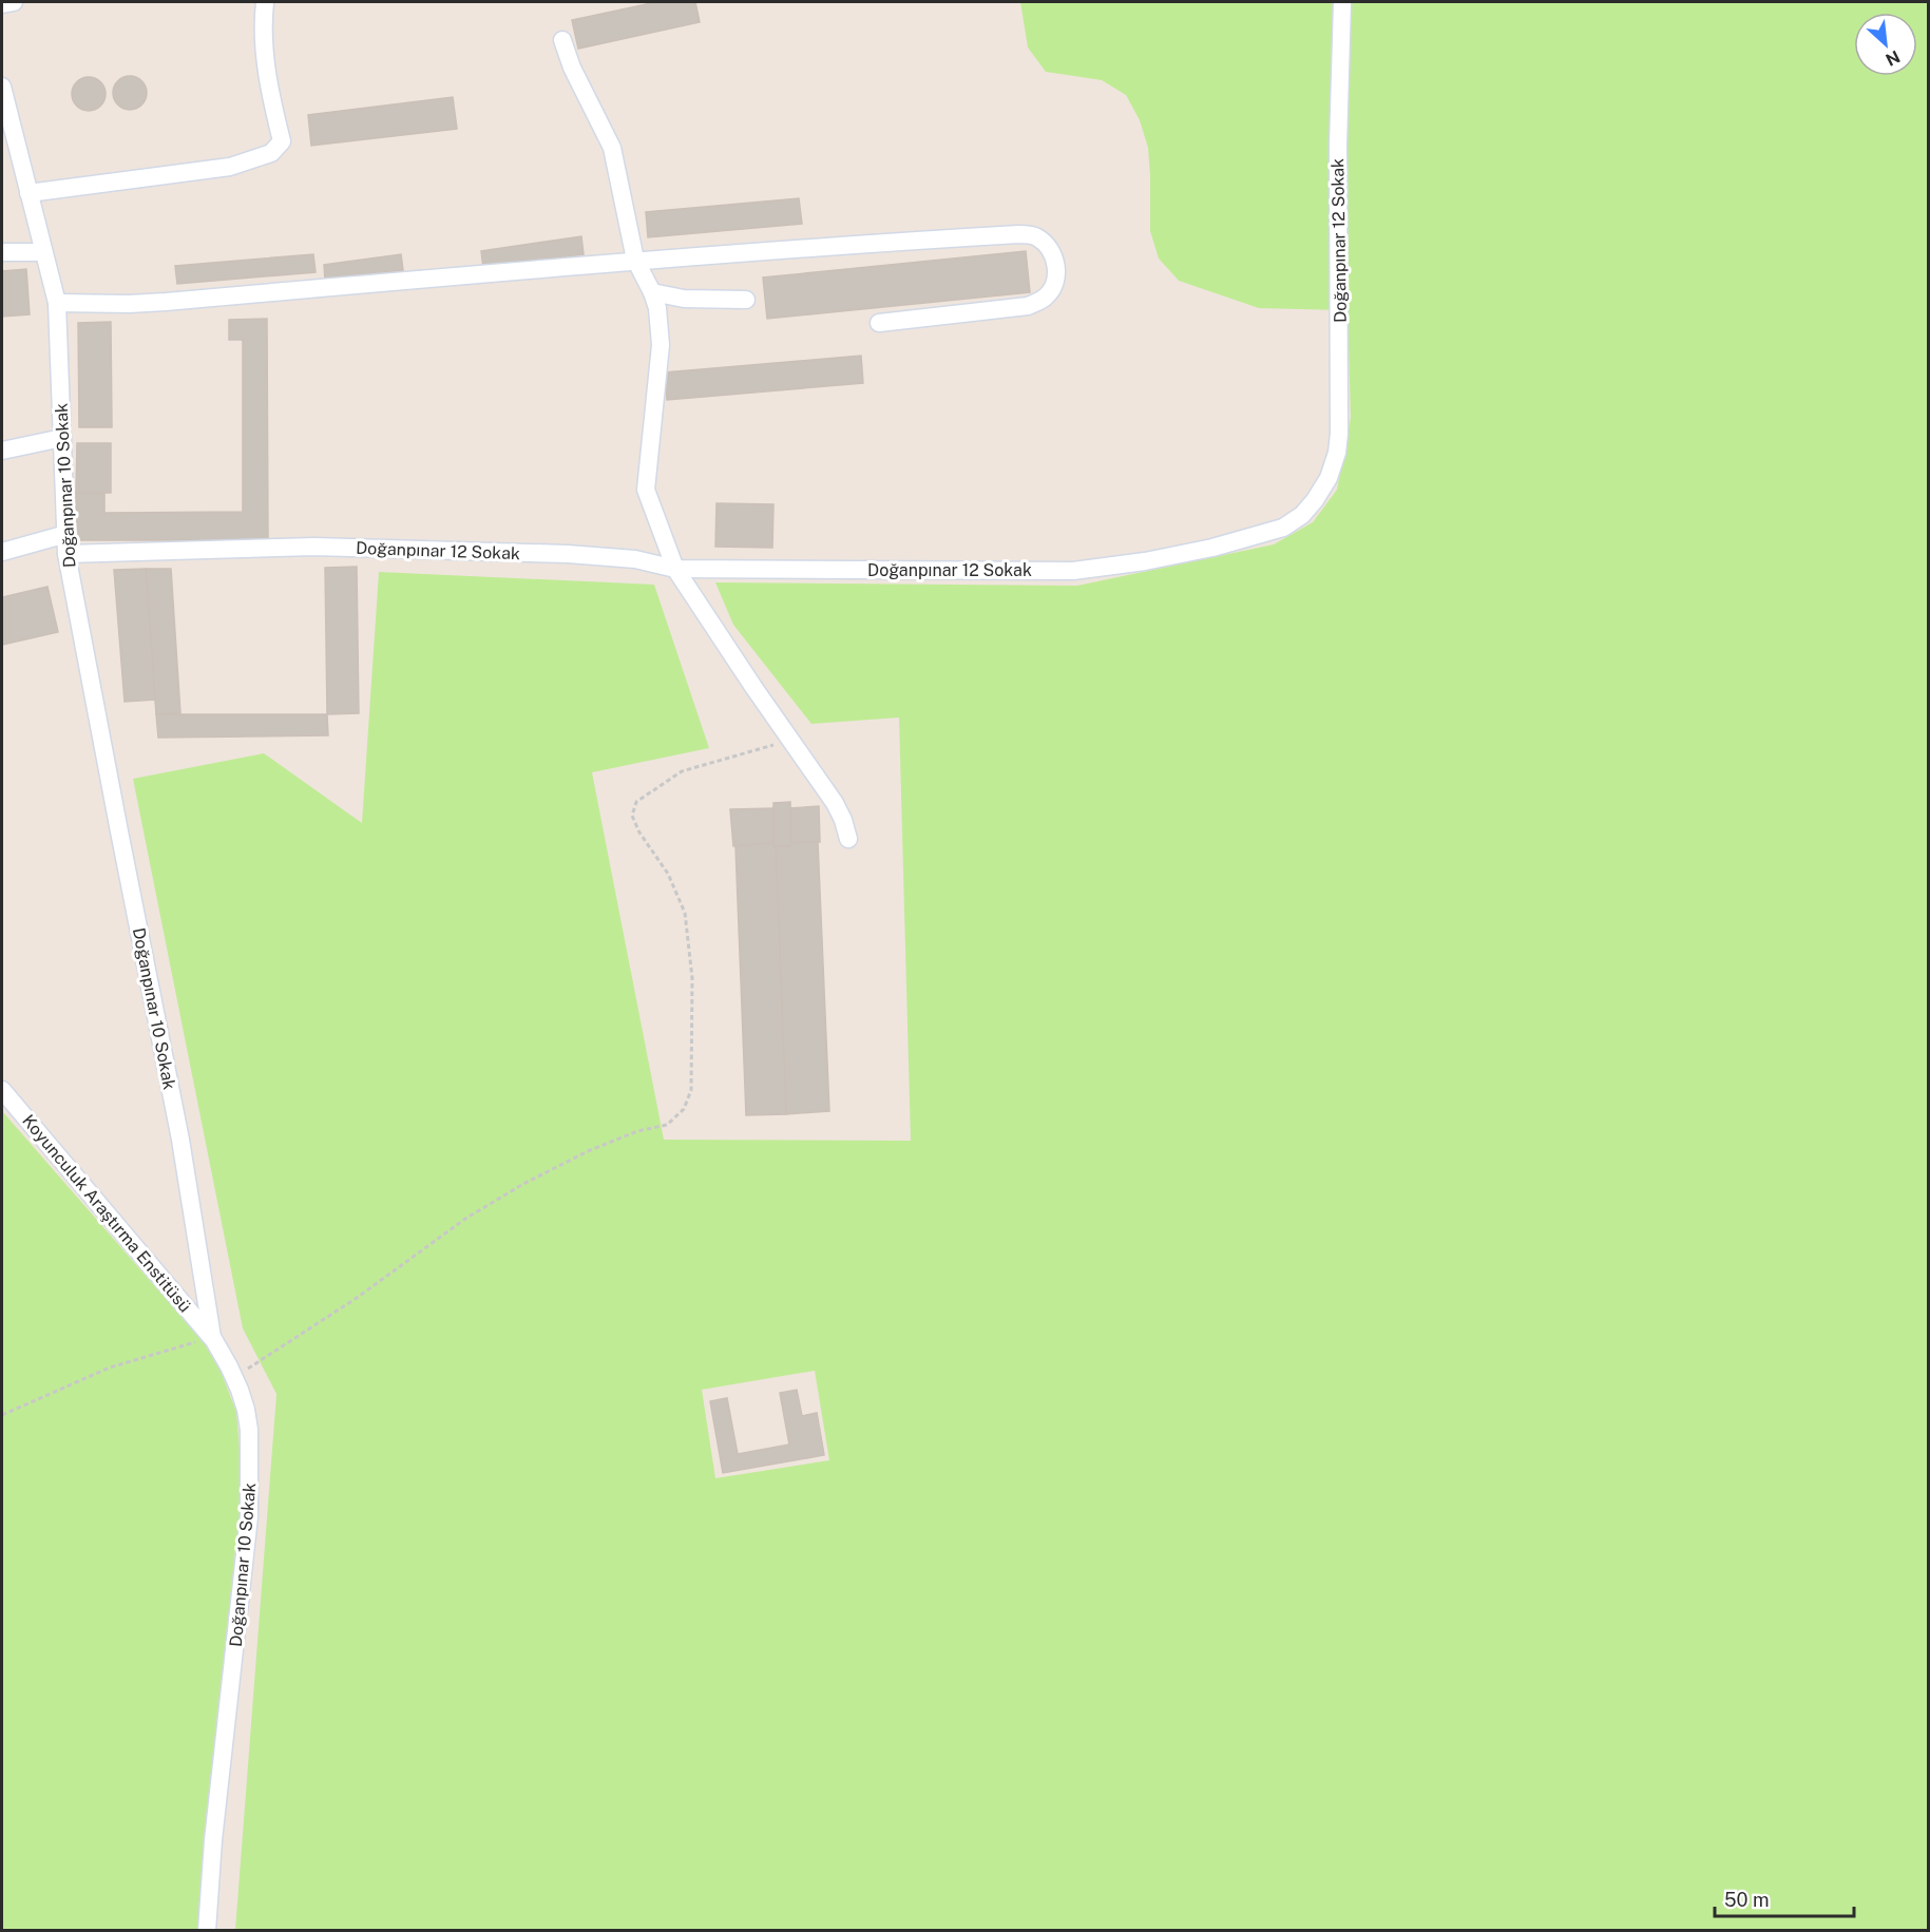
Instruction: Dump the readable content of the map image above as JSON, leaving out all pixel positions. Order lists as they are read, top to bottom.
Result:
{
  "streets": {
    "street": ["Doğanpınar 12 Sokak", "Doğanpınar 10 Sokak", "Koyunculuk Araştırma Enstitüsü"]
  },
  "crossings": [
    ["Doğanpınar 12 Sokak", "Doğanpınar 10 Sokak"],
    ["Doğanpınar 10 Sokak", "Koyunculuk Araştırma Enstitüsü"]
  ],
  "scale_bar": "50 m",
  "north": "bottom right"
}
